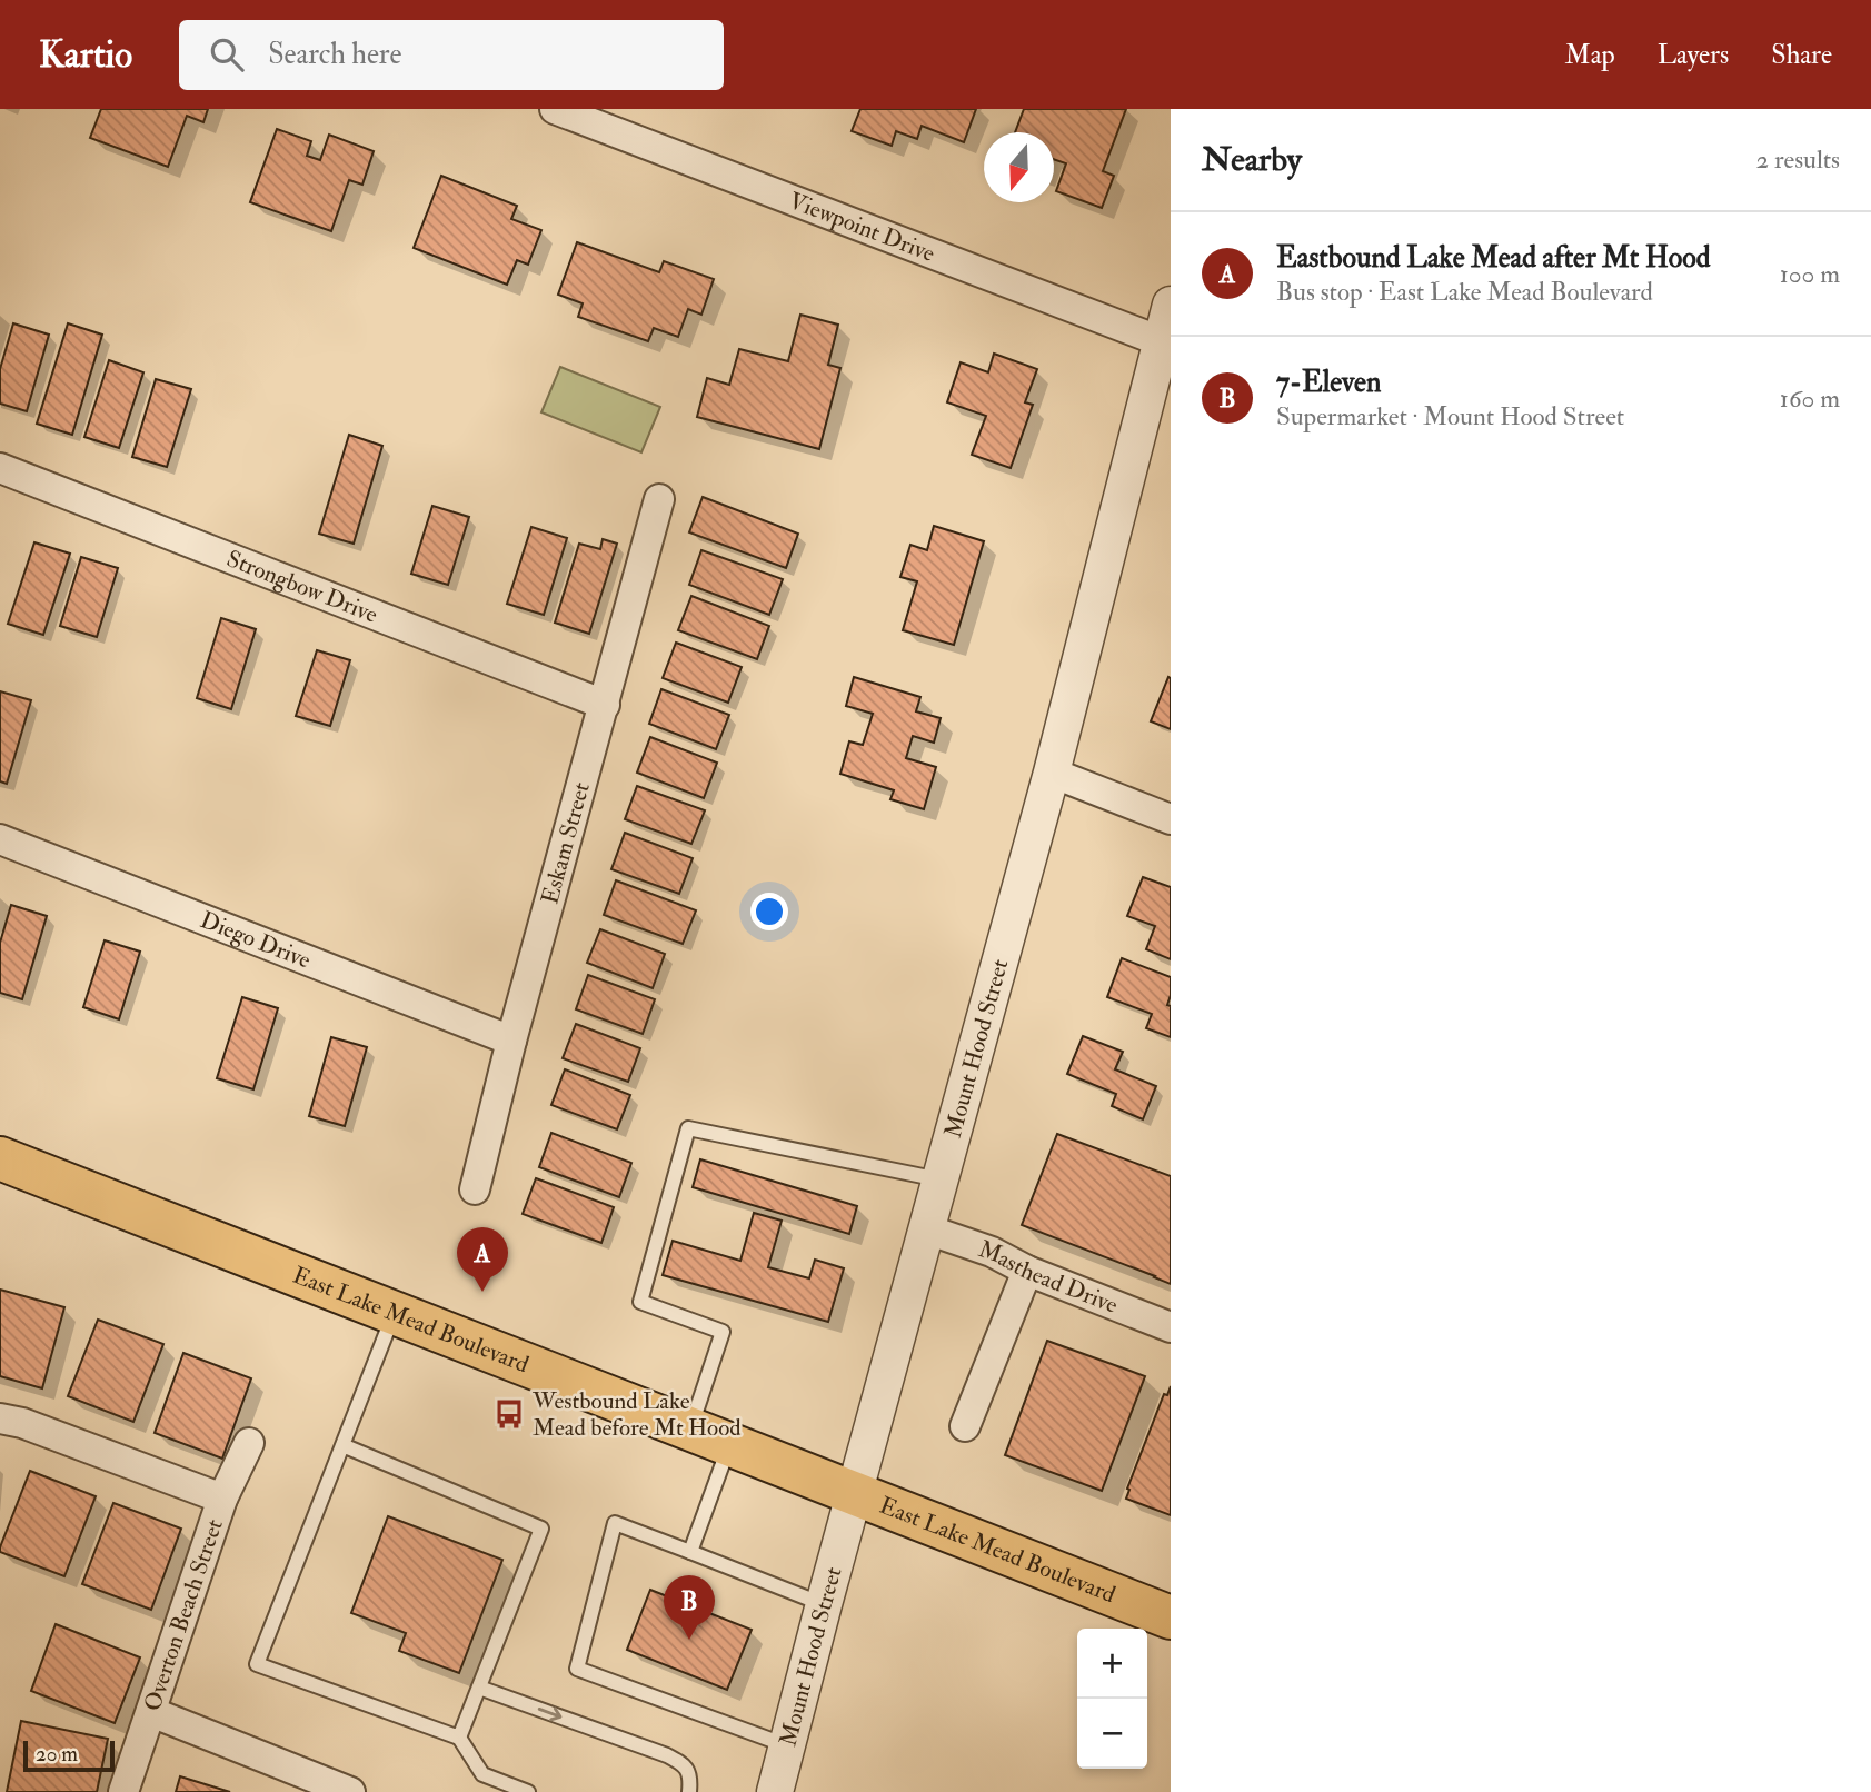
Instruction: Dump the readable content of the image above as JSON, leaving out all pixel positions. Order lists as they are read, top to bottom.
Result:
{
  "streets": {
    "main road": ["East Lake Mead Boulevard"],
    "street": [
      "Viewpoint Drive",
      "Strongbow Drive",
      "Eskam Street",
      "Diego Drive",
      "Mount Hood Street",
      "Masthead Drive",
      "Overton Beach Street"
    ]
  },
  "crossings": [
    ["Viewpoint Drive", "Mount Hood Street"],
    ["Strongbow Drive", "Eskam Street"],
    ["Eskam Street", "Diego Drive"],
    ["Mount Hood Street", "Masthead Drive"],
    ["Mount Hood Street", "East Lake Mead Boulevard"]
  ],
  "places": {
    "bus stop": ["Westbound Lake Mead before Mt Hood"]
  },
  "scale_bar": "20 m",
  "north": "bottom",
  "page": {
    "header": "Kartio",
    "search": "Search here",
    "nav": ["Map", "Layers", "Share"],
    "heading": ["Nearby", "2 results"],
    "list": [
      {
        "mark": "A",
        "name": "Eastbound Lake Mead after Mt Hood",
        "note": "Bus stop · East Lake Mead Boulevard",
        "value": "100 m"
      },
      {
        "mark": "B",
        "name": "7-Eleven",
        "note": "Supermarket · Mount Hood Street",
        "value": "160 m"
      }
    ],
    "pins": ["A", "B"],
    "map_buttons": ["+", "−"],
    "scale": "20 m"
  }
}
